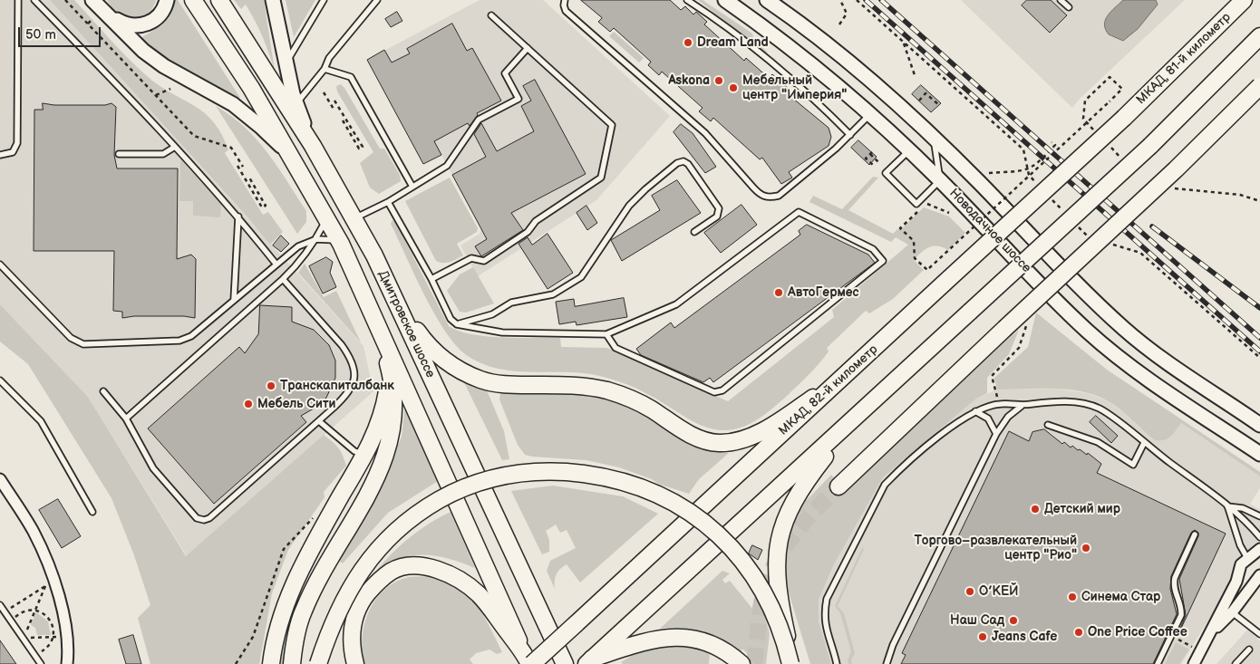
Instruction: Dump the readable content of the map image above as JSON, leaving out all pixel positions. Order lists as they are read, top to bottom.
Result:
{
  "streets": {
    "main road": [
      "МКАД, 81-й километр",
      "Новодачное шоссе",
      "Дмитровское шоссе",
      "МКАД, 82-й километр"
    ]
  },
  "crossings": [
    ["МКАД, 81-й километр", "МКАД, 82-й километр"],
    ["Дмитровское шоссе", "МКАД, 82-й километр"]
  ],
  "places": [
    "Dream Land",
    "Askona",
    "Мебельный центр \"Империя\"",
    "АвтоГермес",
    "Транскапиталбанк",
    "Мебель Сити",
    "Детский мир",
    "Торгово–развлекательный центр \"Рио\"",
    "О’КЕЙ",
    "Синема Стар",
    "Наш Сад",
    "One Price Coffee",
    "Jeans Cafe"
  ],
  "scale_bar": "50 m"
}
